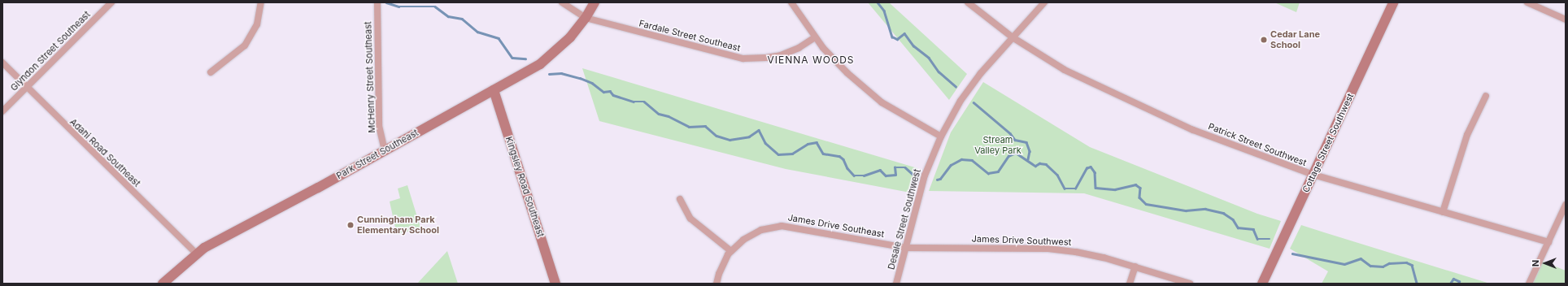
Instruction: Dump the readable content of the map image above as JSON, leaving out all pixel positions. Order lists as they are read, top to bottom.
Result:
{
  "streets": {
    "main road": ["Cottage Street Southwest", "Park Street Southeast", "Kingsley Road Southeast"],
    "street": [
      "Fardale Street Southeast",
      "Glyndon Street Southeast",
      "McHenry Street Southeast",
      "Patrick Street Southwest",
      "Adahi Road Southeast",
      "Desale Street Southwest",
      "James Drive Southeast",
      "James Drive Southwest"
    ]
  },
  "crossings": [
    ["Fardale Street Southeast", "Park Street Southeast"],
    ["Glyndon Street Southeast", "Adahi Road Southeast"],
    ["McHenry Street Southeast", "Park Street Southeast"],
    ["Cottage Street Southwest", "Patrick Street Southwest"],
    ["Patrick Street Southwest", "Desale Street Southwest"],
    ["Adahi Road Southeast", "Park Street Southeast"],
    ["Park Street Southeast", "Kingsley Road Southeast"],
    ["Desale Street Southwest", "James Drive Southeast"],
    ["Desale Street Southwest", "James Drive Southwest"],
    ["James Drive Southeast", "James Drive Southwest"]
  ],
  "districts": ["VIENNA WOODS"],
  "parks": ["Stream Valley Park"],
  "places": ["Cedar Lane School", "Cunningham Park Elementary School"],
  "north": "left"
}
